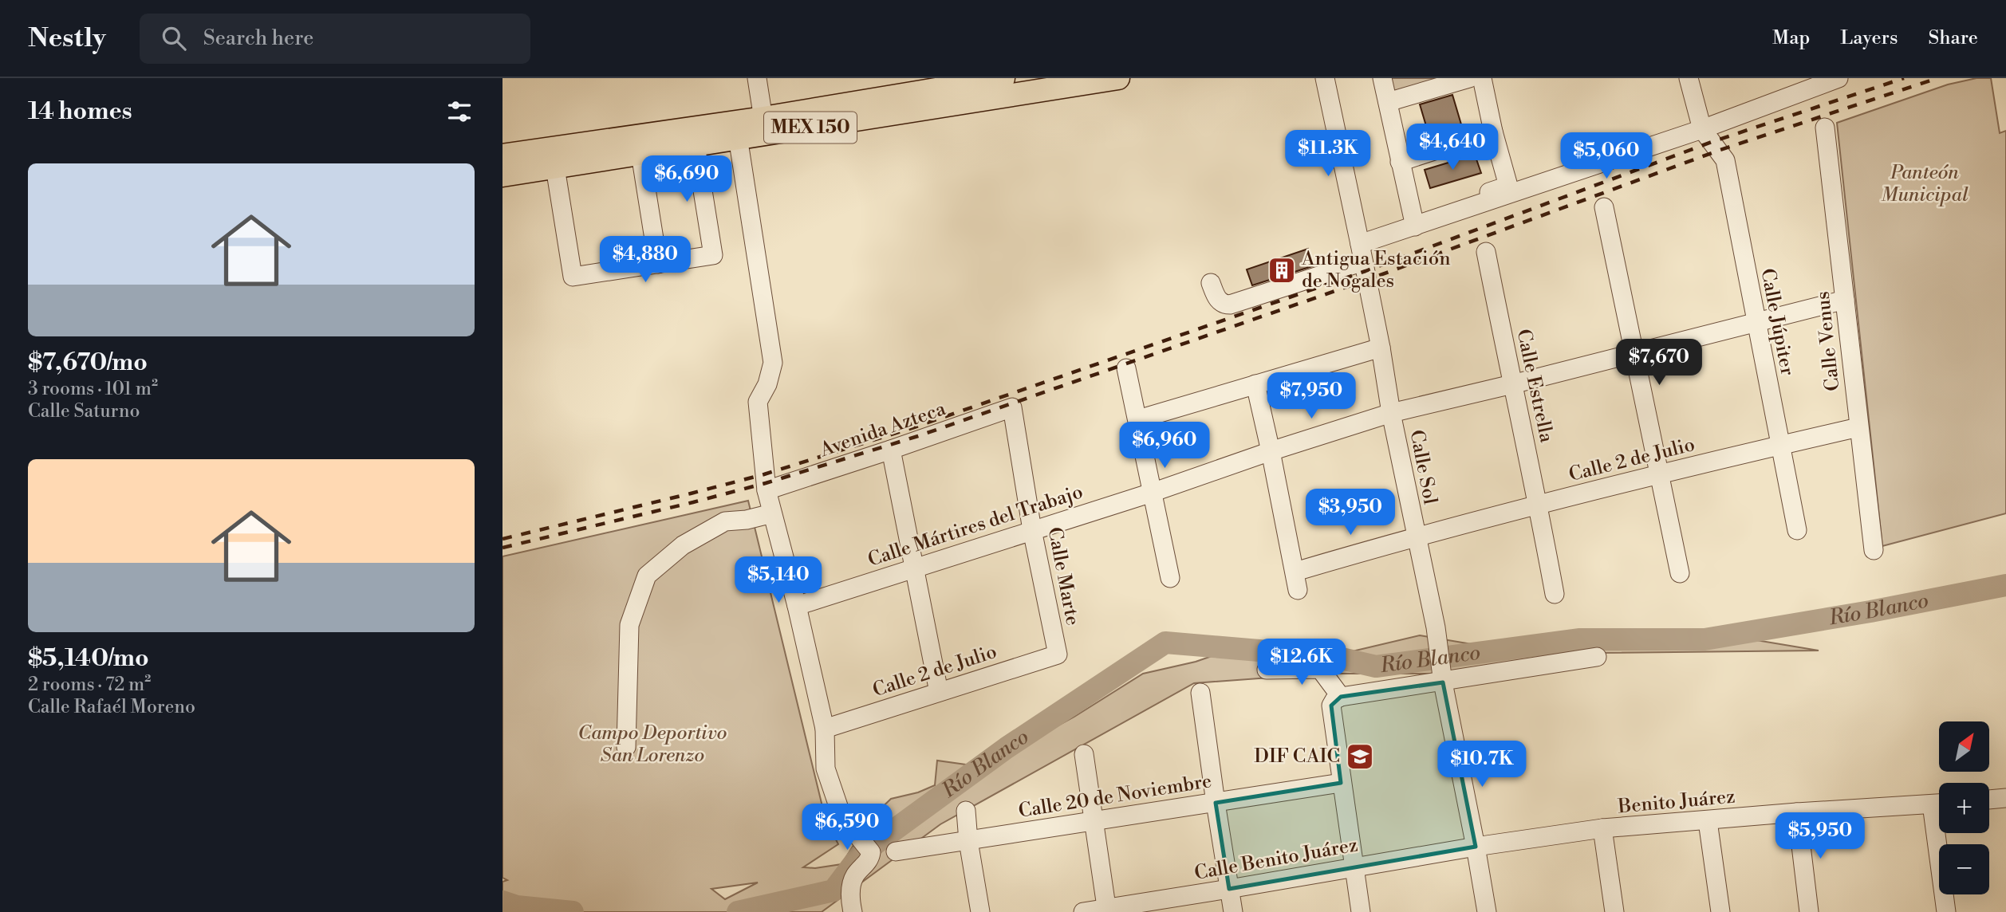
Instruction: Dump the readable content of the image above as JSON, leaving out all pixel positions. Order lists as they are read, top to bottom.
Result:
{
  "streets": {
    "main road": ["MEX 150"],
    "street": [
      "Calle Júpiter",
      "Calle Venus",
      "Calle Estrella",
      "Avenida Azteca",
      "Calle 2 de Julio",
      "Calle Sol",
      "Calle Mártires del Trabajo",
      "Calle Marte",
      "Calle 20 de Noviembre",
      "Benito Juárez",
      "Calle Benito Juárez"
    ]
  },
  "crossings": [
    ["Calle Júpiter", "Calle 2 de Julio"],
    ["Calle Júpiter", "Calle Mártires del Trabajo"],
    ["Calle Venus", "Calle 2 de Julio"],
    ["Calle Venus", "Calle Mártires del Trabajo"],
    ["Calle Estrella", "Calle 2 de Julio"],
    ["Calle Estrella", "Calle Mártires del Trabajo"],
    ["Avenida Azteca", "Calle Marte"],
    ["Calle 2 de Julio", "Calle Sol"],
    ["Calle 2 de Julio", "Calle Marte"],
    ["Calle Sol", "Calle Mártires del Trabajo"],
    ["Calle Sol", "Benito Juárez"],
    ["Calle Sol", "Calle Benito Juárez"],
    ["Calle Mártires del Trabajo", "Calle Marte"],
    ["Benito Juárez", "Calle Benito Juárez"]
  ],
  "water": ["Río Blanco"],
  "parks": ["Panteón Municipal", "Campo Deportivo San Lorenzo"],
  "places": {
    "building": ["Antigua Estación de Nogales"],
    "school or university": ["DIF CAIC"]
  },
  "north": "top right",
  "page": {
    "header": "Nestly",
    "search": "Search here",
    "nav": ["Map", "Layers", "Share"],
    "heading": "14 homes",
    "price": [
      "$4,640",
      "$11.3K",
      "$5,060",
      "$6,690",
      "$4,880",
      "$7,670",
      "$7,950",
      "$6,960",
      "$3,950",
      "$5,140",
      "$12.6K",
      "$10.7K",
      "$6,590",
      "$5,950"
    ],
    "list": [
      {
        "name": "$7,670/mo",
        "note": "3 rooms · 101 m² · Calle Saturno"
      },
      {
        "name": "$5,140/mo",
        "note": "2 rooms · 72 m² · Calle Rafaél Moreno"
      }
    ],
    "map_buttons": ["+", "−"]
  }
}
